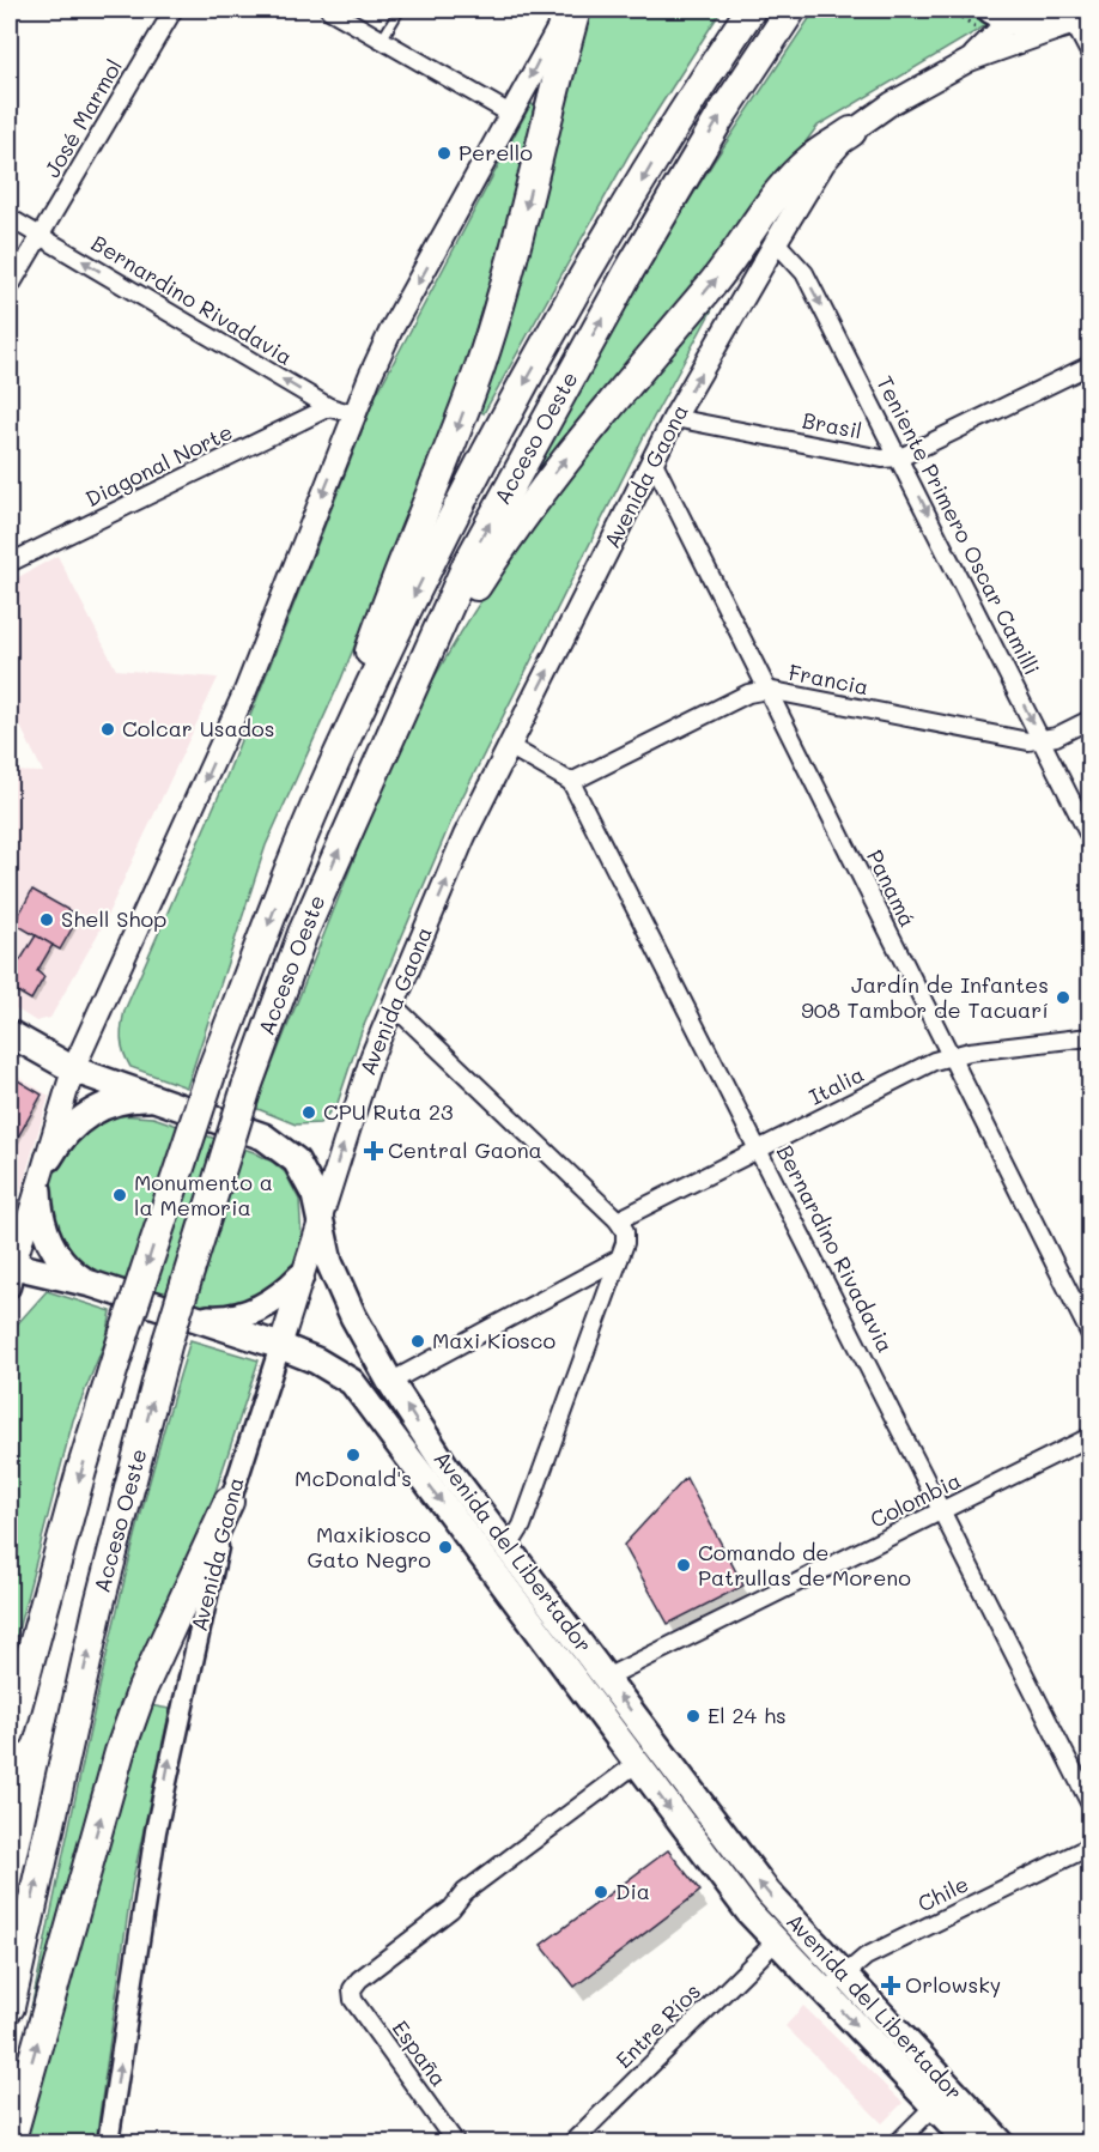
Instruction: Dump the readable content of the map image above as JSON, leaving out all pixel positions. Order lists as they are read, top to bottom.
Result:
{
  "streets": {
    "highway": ["Acceso Oeste"],
    "main road": ["Avenida Gaona", "Avenida del Libertador"],
    "street": [
      "José Marmol",
      "Bernardino Rivadavia",
      "Brasil",
      "Diagonal Norte",
      "Teniente Primero Oscar Camilli",
      "Francia",
      "Panamá",
      "Italia",
      "Colombia",
      "Chile",
      "Entre Ríos",
      "España"
    ]
  },
  "crossings": [
    ["José Marmol", "Bernardino Rivadavia"],
    ["Bernardino Rivadavia", "Diagonal Norte"],
    ["Bernardino Rivadavia", "Francia"],
    ["Bernardino Rivadavia", "Italia"],
    ["Bernardino Rivadavia", "Colombia"],
    ["Brasil", "Avenida Gaona"],
    ["Brasil", "Teniente Primero Oscar Camilli"],
    ["Avenida Gaona", "Teniente Primero Oscar Camilli"],
    ["Avenida Gaona", "Panamá"],
    ["Avenida Gaona", "Avenida del Libertador"],
    ["Teniente Primero Oscar Camilli", "Francia"],
    ["Francia", "Panamá"],
    ["Panamá", "Italia"],
    ["Colombia", "Avenida del Libertador"],
    ["Avenida del Libertador", "Chile"],
    ["Avenida del Libertador", "Entre Ríos"],
    ["Avenida del Libertador", "España"]
  ],
  "one_way": ["Avenida Gaona", "Teniente Primero Oscar Camilli"],
  "places": {
    "other": [
      "Perello",
      "Colcar Usados",
      "Shell Shop",
      "Jardín de Infantes 908 Tambor de Tacuarí",
      "CPU Ruta 23",
      "Monumento a la Memoria",
      "Maxi Kiosco",
      "McDonald's",
      "Maxikiosco Gato Negro",
      "Comando de Patrullas de Moreno",
      "El 24 hs",
      "Dia"
    ],
    "health": ["Central Gaona", "Orlowsky"]
  }
}
